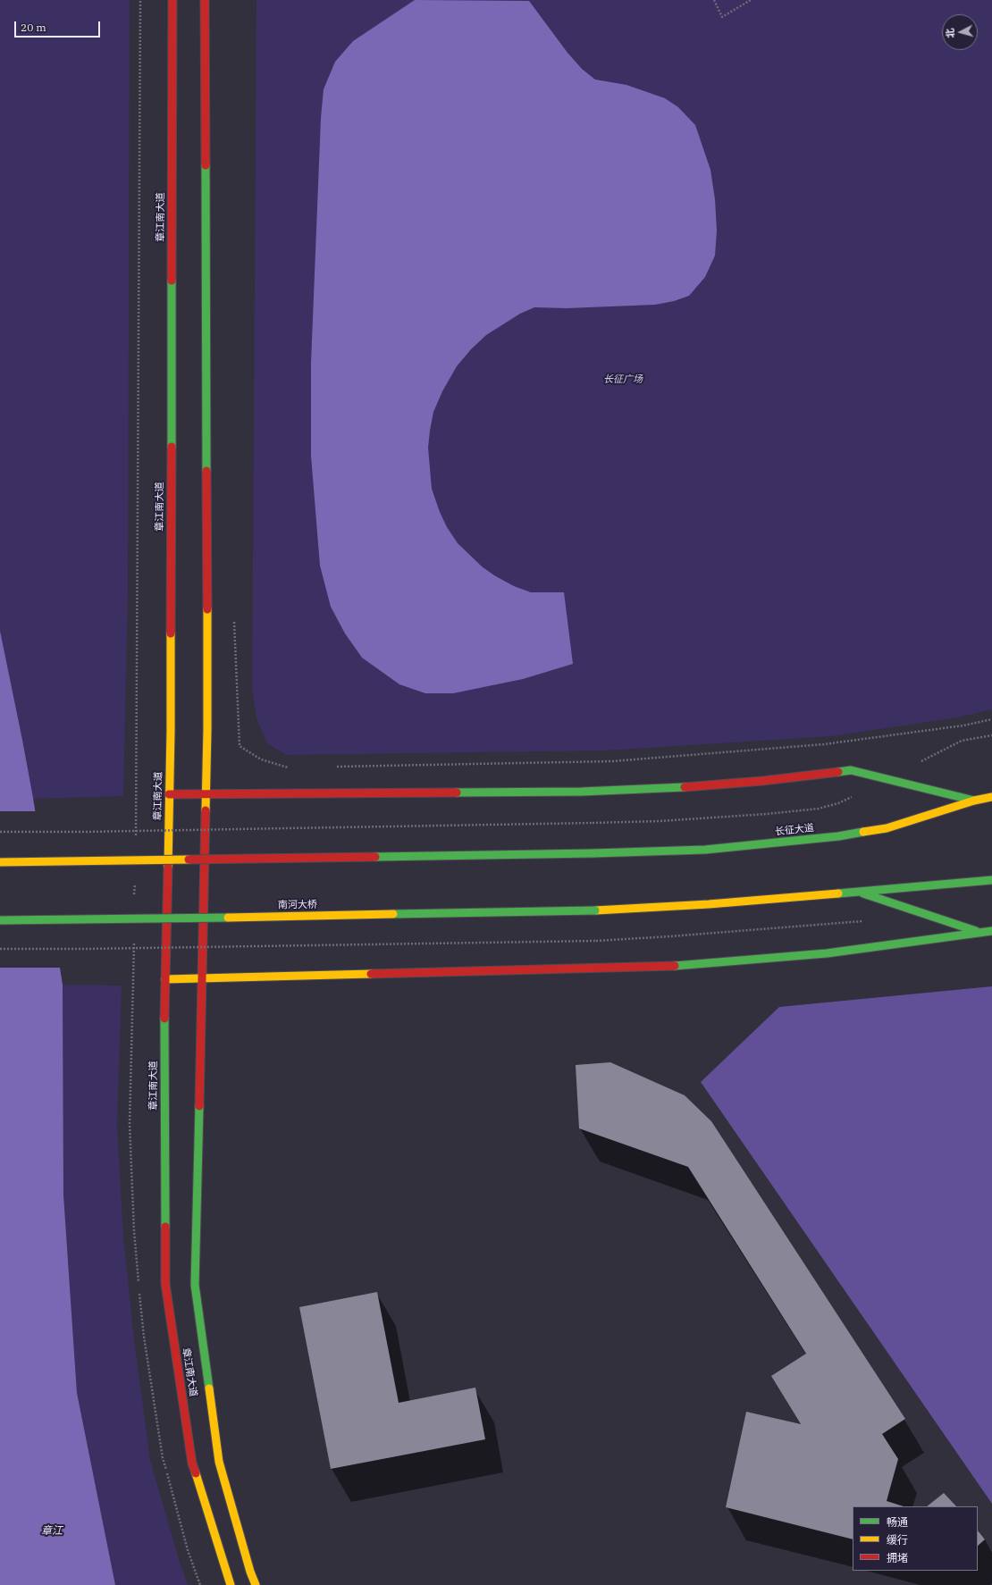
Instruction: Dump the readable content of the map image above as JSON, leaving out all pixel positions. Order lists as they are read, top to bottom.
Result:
{
  "streets": {
    "main road": ["章江南大道", "长征大道", "南河大桥"]
  },
  "water": ["章江"],
  "parks": ["长征广场"],
  "legend": ["畅通", "缓行", "拥堵"],
  "scale_bar": "20 m",
  "north": "left"
}
